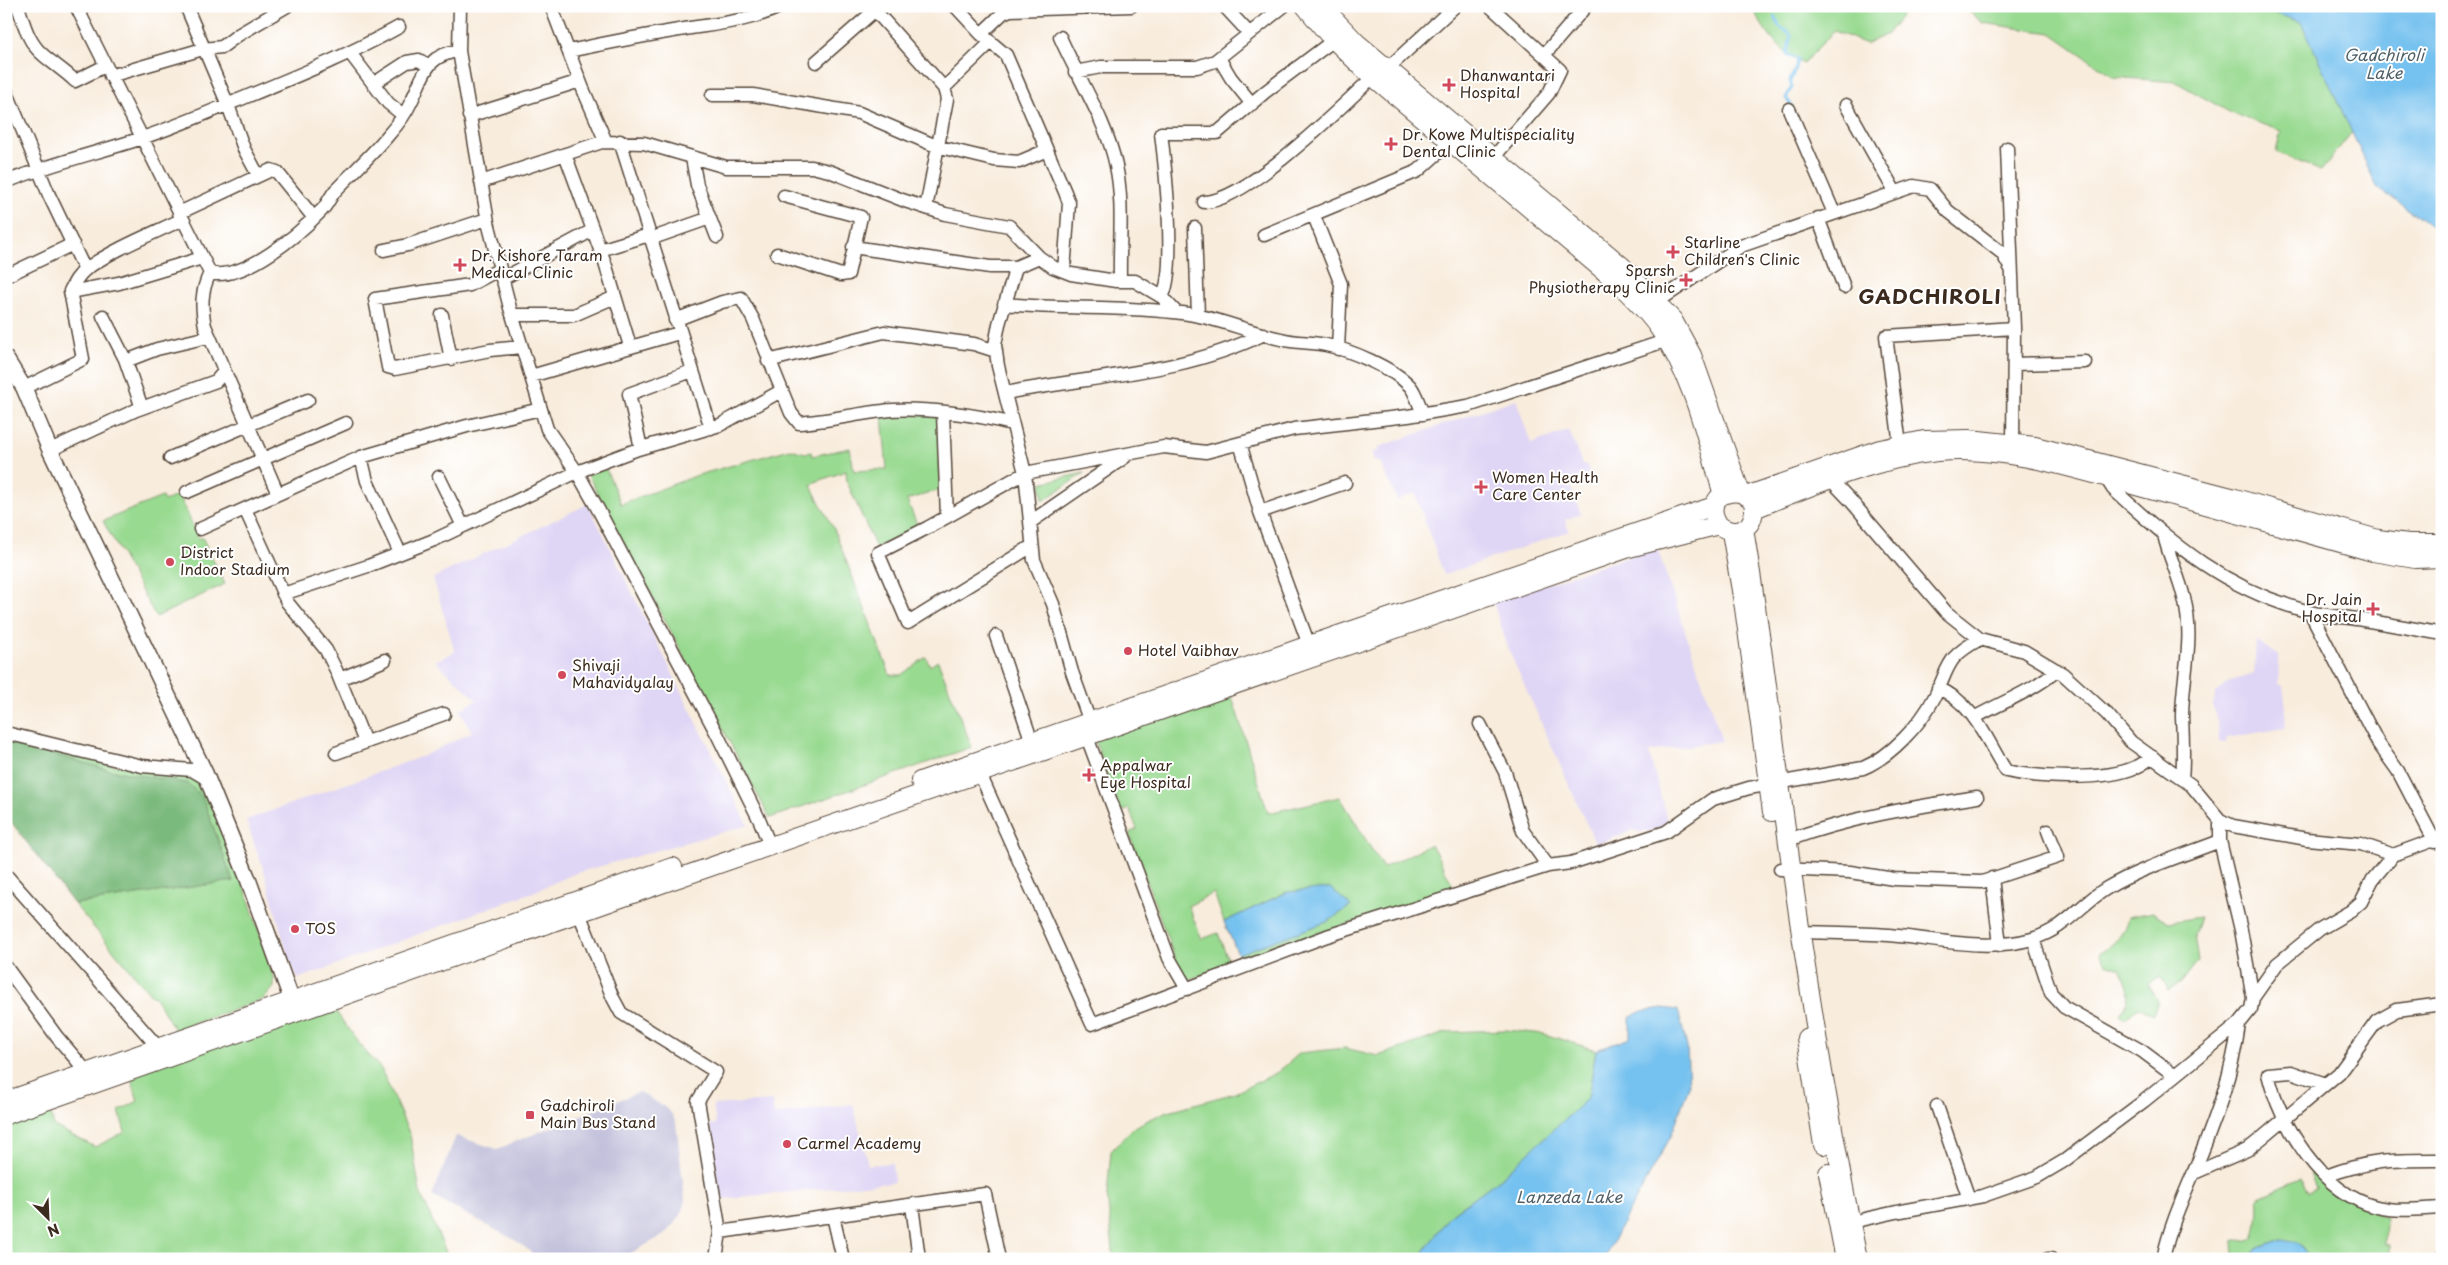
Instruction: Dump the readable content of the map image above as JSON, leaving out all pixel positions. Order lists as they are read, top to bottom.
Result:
{
  "districts": ["GADCHIROLI"],
  "water": ["Gadchiroli Lake", "Lanzeda Lake"],
  "places": {
    "health": [
      "Dhanwantari Hospital",
      "Dr. Kowe Multispeciality Dental Clinic",
      "Starline Children's Clinic",
      "Dr. Kishore Taram Medical Clinic",
      "Sparsh Physiotherapy Clinic",
      "Women Health Care Center",
      "Dr. Jain Hospital",
      "Appalwar Eye Hospital"
    ],
    "other": [
      "District Indoor Stadium",
      "Hotel Vaibhav",
      "Shivaji Mahavidyalay",
      "TOS",
      "Carmel Academy"
    ],
    "transit": ["Gadchiroli Main Bus Stand"]
  },
  "north": "bottom right"
}
